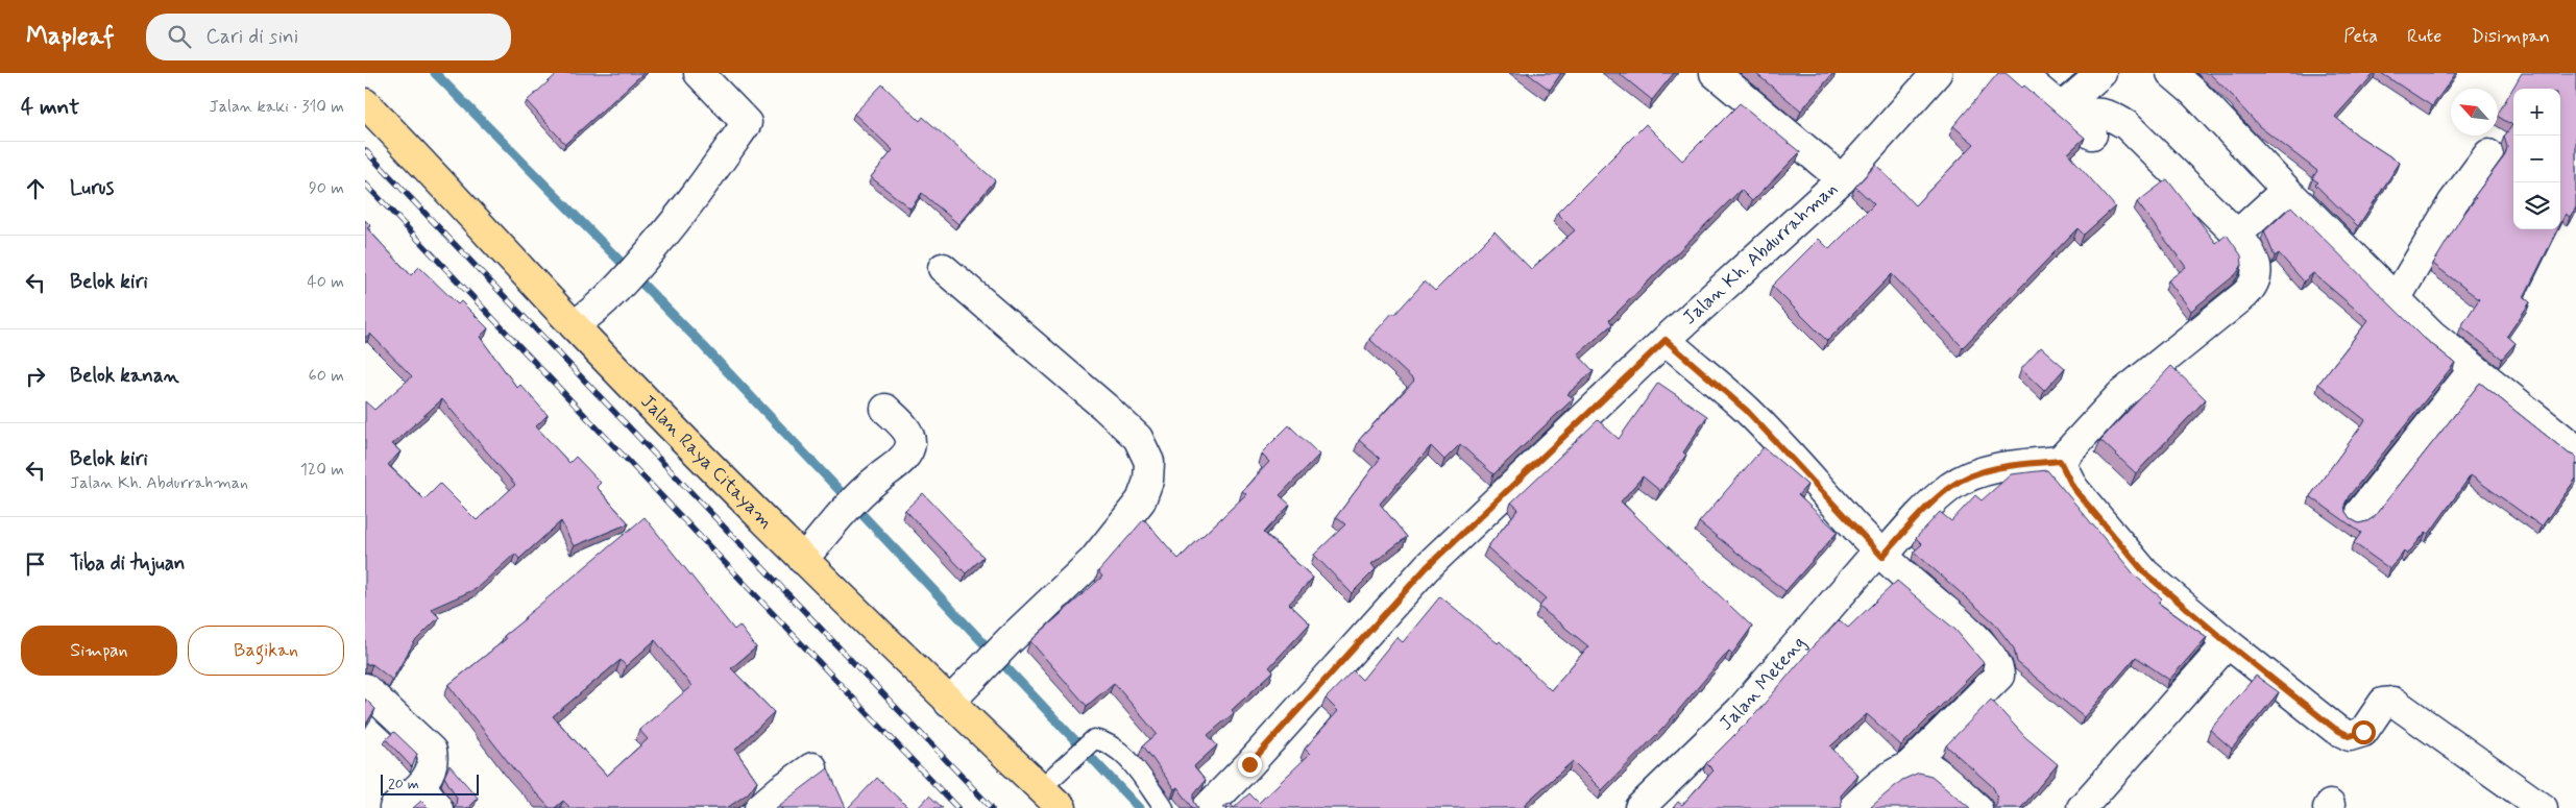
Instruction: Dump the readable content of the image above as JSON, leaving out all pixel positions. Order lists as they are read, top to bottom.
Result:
{
  "streets": {
    "main road": ["Jalan Raya Citayam"],
    "street": ["Jalan Kh. Abdurrahman", "Jalan Meteng"]
  },
  "scale_bar": "20 m",
  "north": "top left",
  "page": {
    "header": "Mapleaf",
    "search": "Cari di sini",
    "nav": ["Peta", "Rute", "Disimpan"],
    "heading": ["4 mnt", "Jalan kaki · 310 m"],
    "map_buttons": ["+", "−"],
    "list": [
      ["Lurus", "90 m"],
      ["Belok kiri", "40 m"],
      ["Belok kanan", "60 m"],
      ["Belok kiri", "Jalan Kh. Abdurrahman", "120 m"],
      "Tiba di tujuan"
    ],
    "buttons": ["Simpan", "Bagikan"],
    "scale": "20 m"
  }
}
